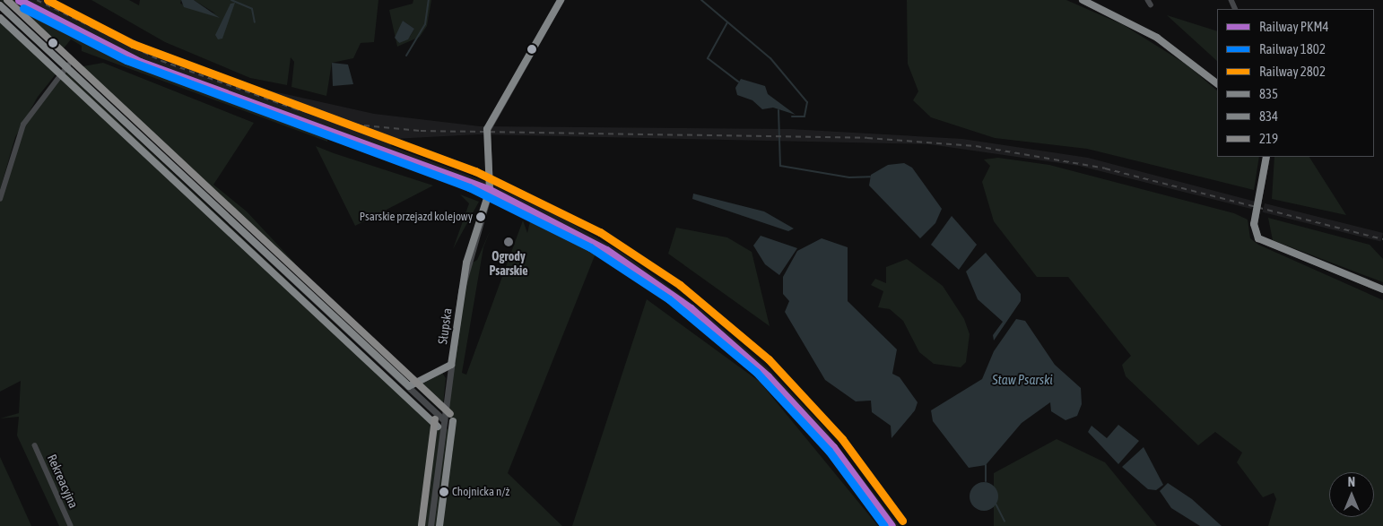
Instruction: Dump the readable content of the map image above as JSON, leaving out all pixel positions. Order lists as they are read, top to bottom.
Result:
{
  "streets": {
    "street": ["Słupska", "Rekreacyjna"]
  },
  "water": ["Staw Psarski"],
  "places": ["Psarskie przejazd kolejowy", "Ogrody Psarskie", "Chojnicka n/ż"],
  "lines": [
    "rail line PKM4",
    "rail line 2802",
    "transit line 835",
    "transit line 219",
    "rail line 1802",
    "transit line 834"
  ],
  "legend": [
    "Railway PKM4",
    "Railway 1802",
    "Railway 2802",
    "835",
    "834",
    "219"
  ],
  "north": "top"
}
